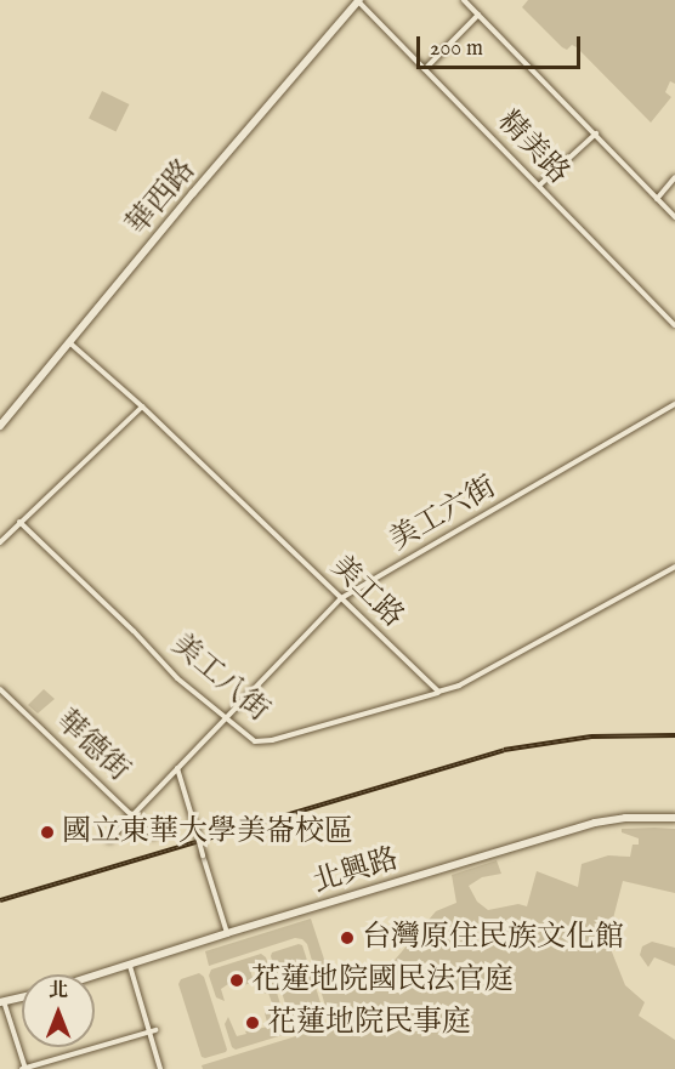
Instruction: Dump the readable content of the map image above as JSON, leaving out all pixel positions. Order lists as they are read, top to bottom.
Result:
{
  "streets": {
    "street": [
      "精美路",
      "華西路",
      "美工六街",
      "美工路",
      "美工八街",
      "華德街",
      "北興路"
    ]
  },
  "crossings": [
    ["精美路", "華西路"],
    ["華西路", "美工路"],
    ["美工六街", "美工路"],
    ["美工六街", "美工八街"],
    ["美工六街", "華德街"],
    ["美工路", "美工八街"]
  ],
  "places": [
    "國立東華大學美崙校區",
    "台灣原住民族文化館",
    "花蓮地院國民法官庭",
    "花蓮地院民事庭"
  ],
  "scale_bar": "200 m",
  "north": "top"
}
